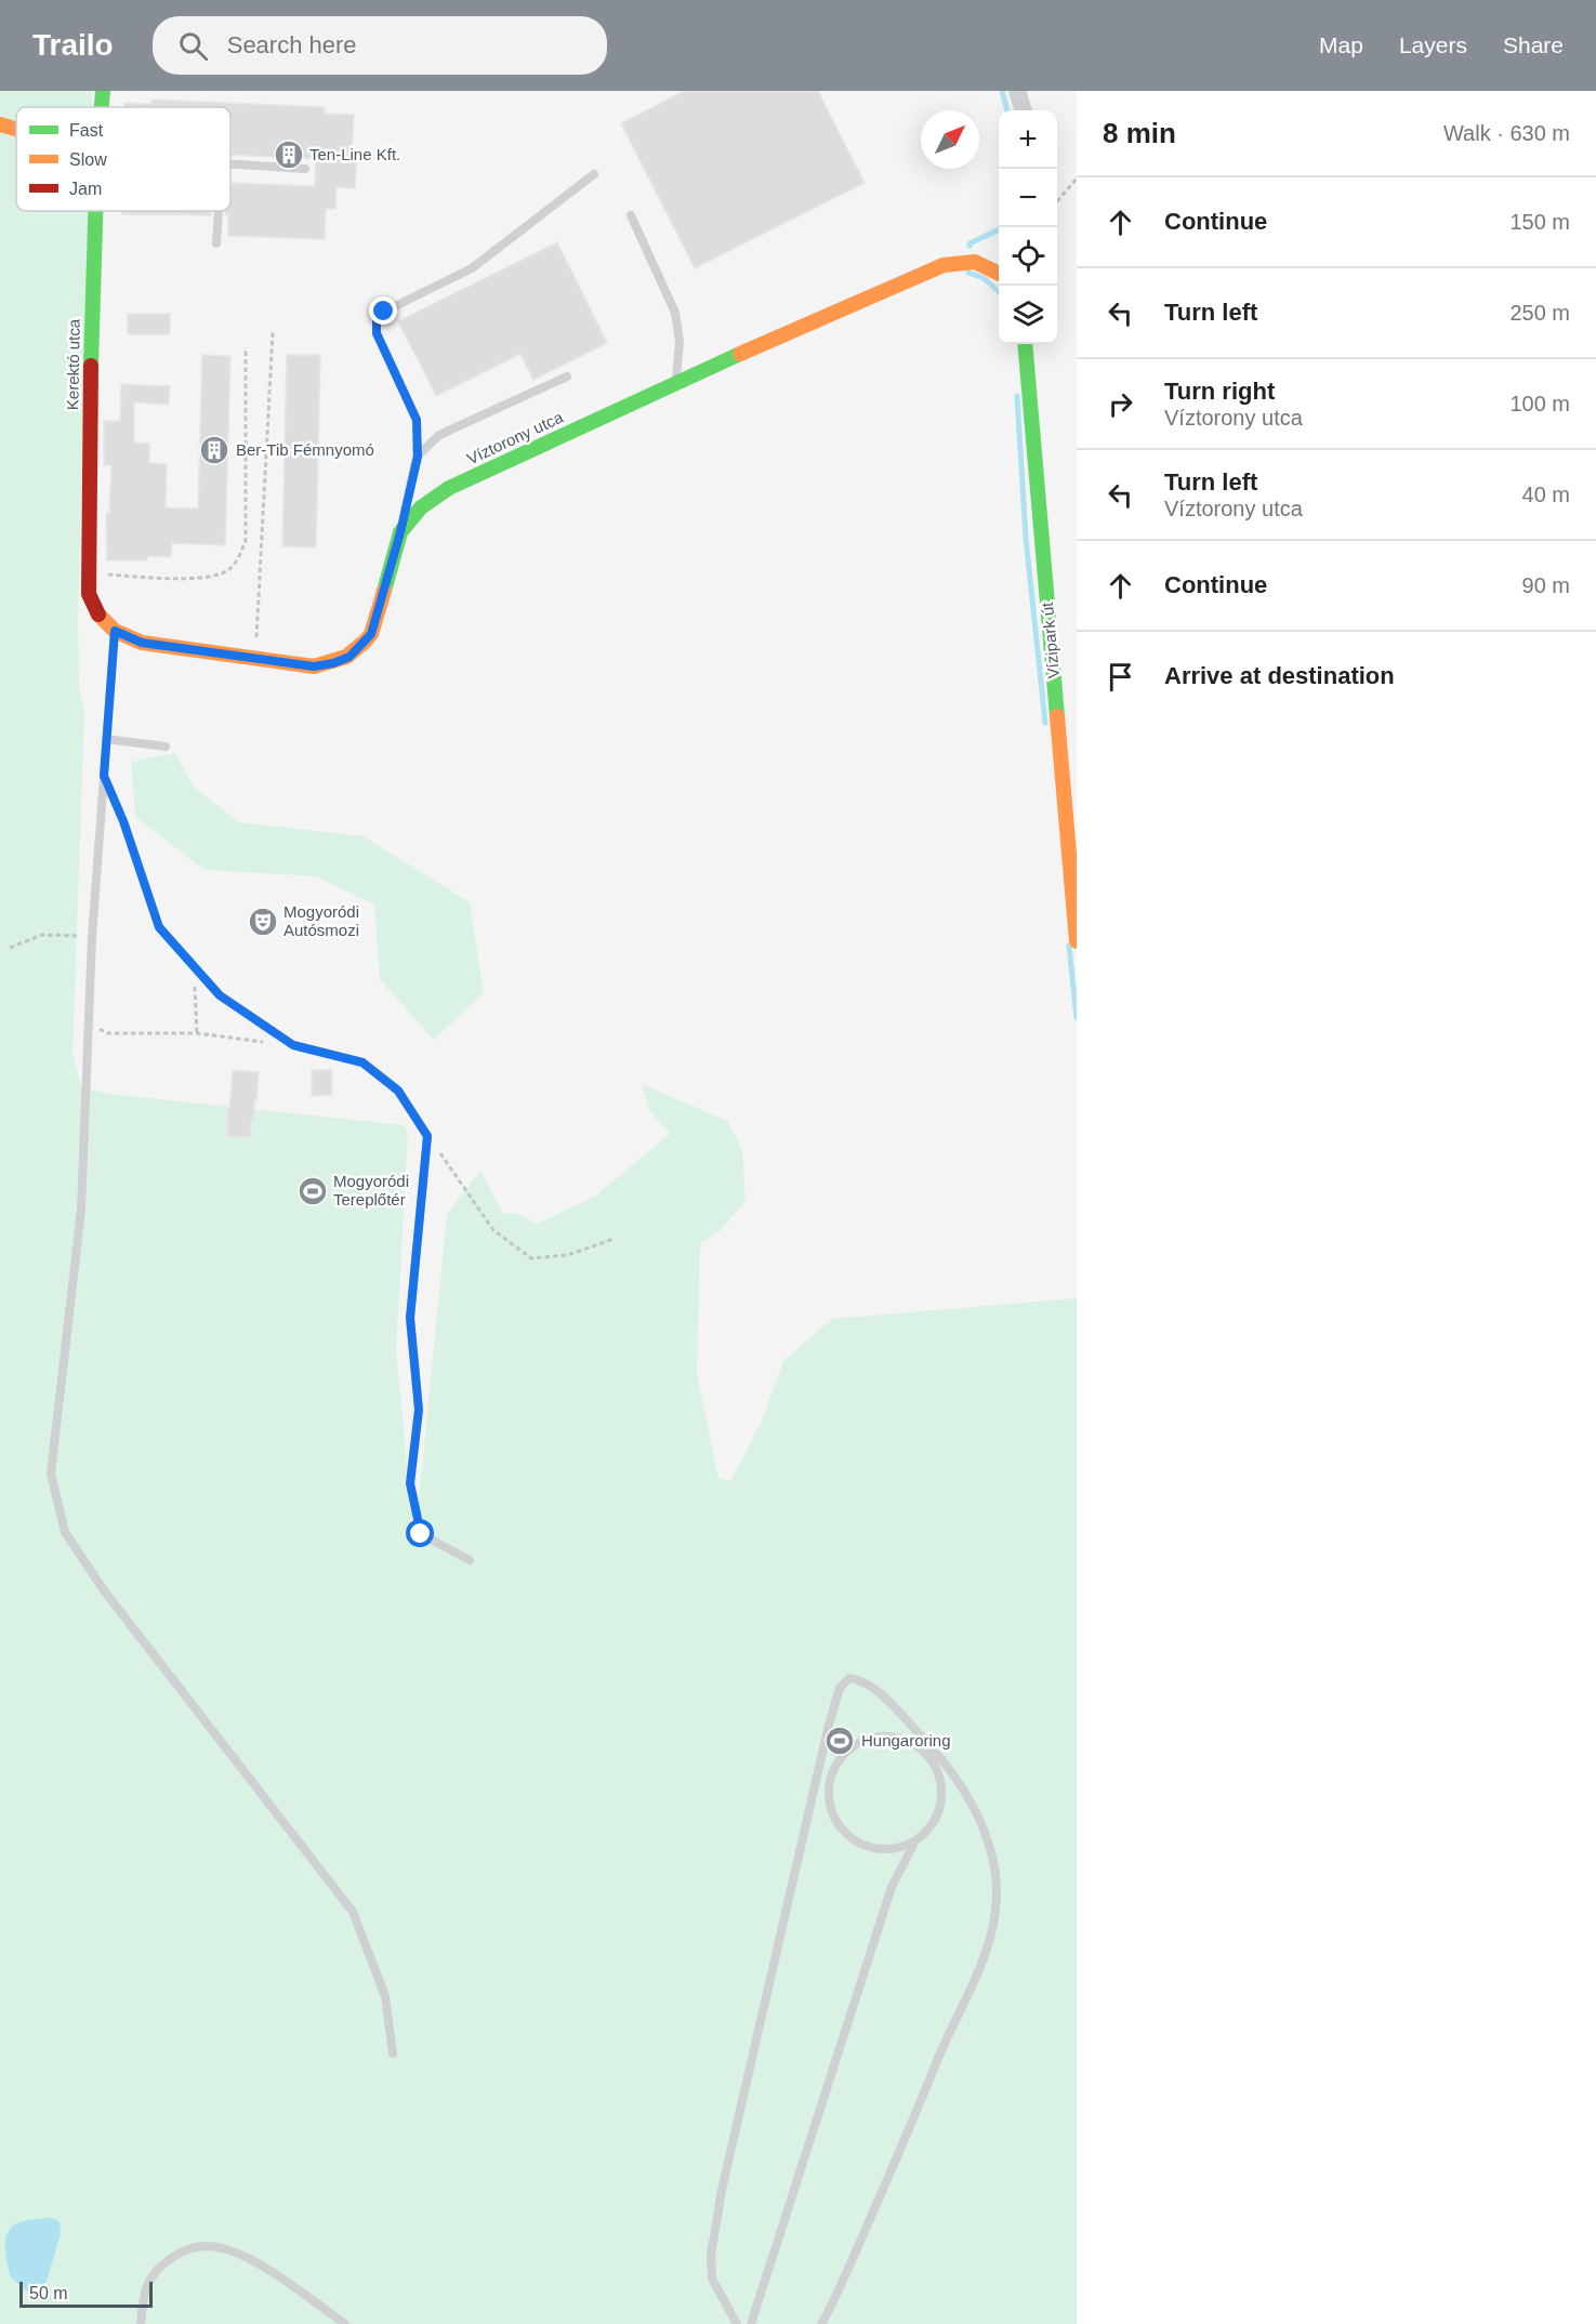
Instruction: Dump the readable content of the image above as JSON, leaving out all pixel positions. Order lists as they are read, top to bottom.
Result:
{
  "streets": {
    "street": ["Kerektó utca", "Víztorony utca", "Vízipark út"]
  },
  "crossings": [
    ["Kerektó utca", "Víztorony utca"]
  ],
  "places": {
    "building": ["Ten-Line Kft.", "Ber-Tib Fémnyomó"],
    "theatre": ["Mogyoródi Autósmozi"],
    "sports": ["Mogyoródi Tereplőtér", "Hungaroring"]
  },
  "legend": ["Fast", "Slow", "Jam"],
  "scale_bar": "50 m",
  "north": "top right",
  "page": {
    "header": "Trailo",
    "search": "Search here",
    "nav": ["Map", "Layers", "Share"],
    "heading": ["8 min", "Walk · 630 m"],
    "map_buttons": ["+", "−"],
    "list": [
      ["Continue", "150 m"],
      ["Turn left", "250 m"],
      ["Turn right", "Víztorony utca", "100 m"],
      ["Turn left", "Víztorony utca", "40 m"],
      ["Continue", "90 m"],
      "Arrive at destination"
    ],
    "scale": "50 m"
  }
}
